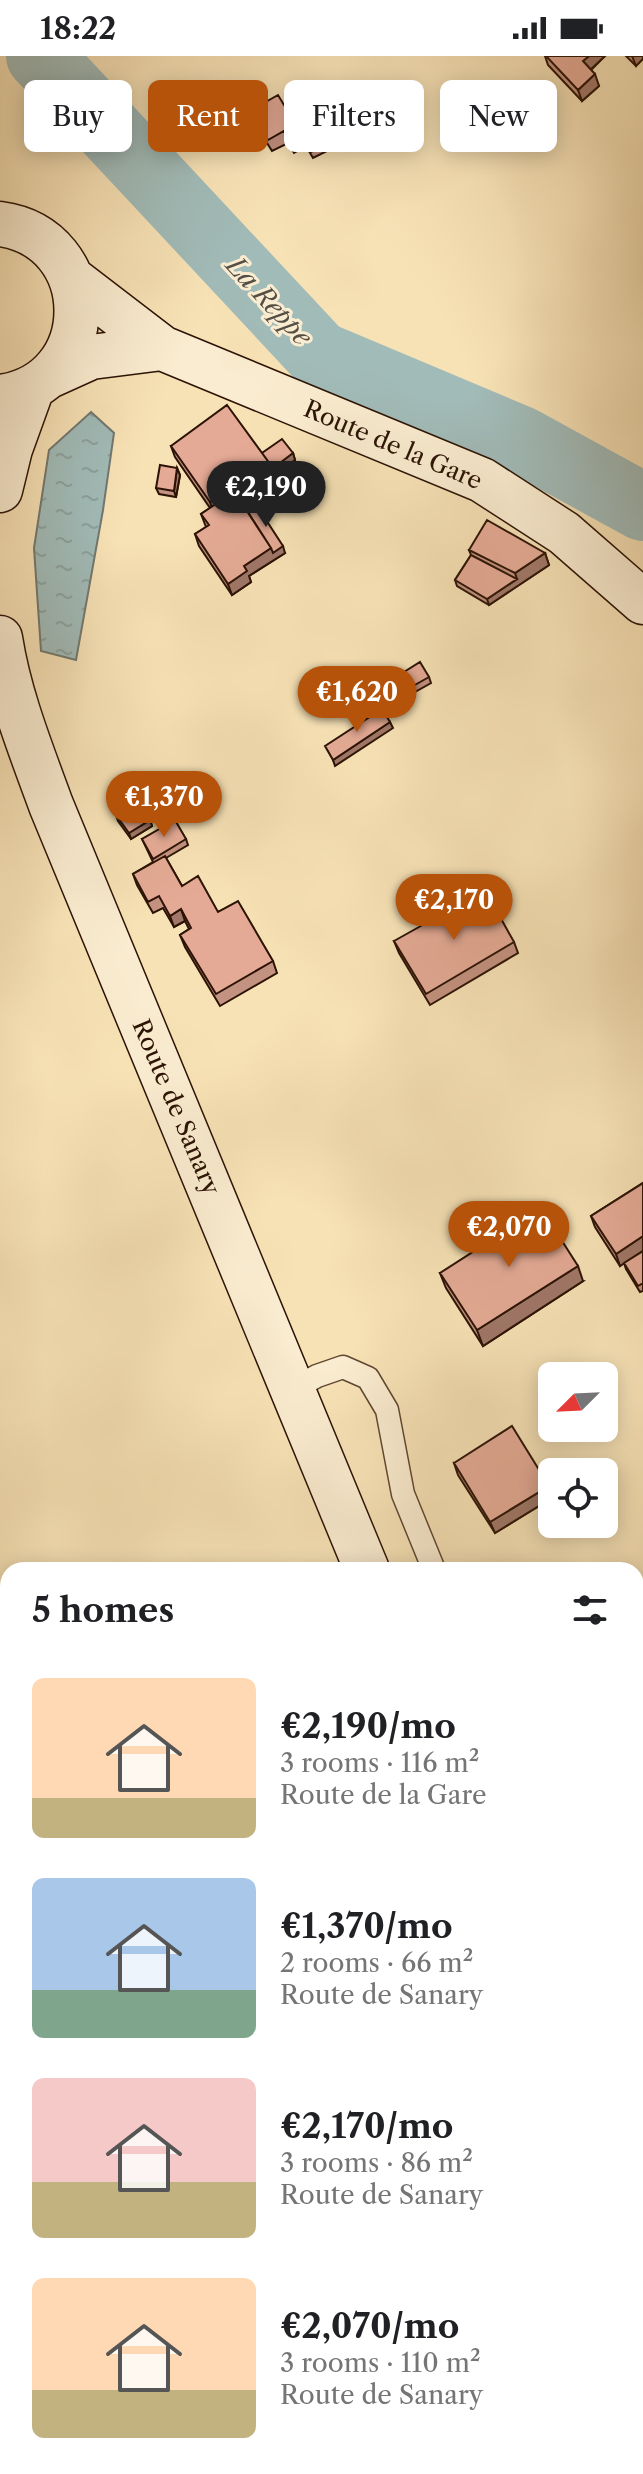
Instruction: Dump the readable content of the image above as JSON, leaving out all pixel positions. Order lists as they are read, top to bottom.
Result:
{
  "streets": {
    "main road": ["Route de la Gare", "Route de Sanary"]
  },
  "water": ["La Reppe"],
  "north": "bottom left",
  "page": {
    "status": "18:22",
    "chip": [
      "Buy",
      "Rent",
      "Filters",
      "New"
    ],
    "price": [
      "€2,190",
      "€1,620",
      "€1,370",
      "€2,170",
      "€2,070"
    ],
    "heading": "5 homes",
    "list": [
      {
        "name": "€2,190/mo",
        "note": "3 rooms · 116 m² · Route de la Gare"
      },
      {
        "name": "€1,370/mo",
        "note": "2 rooms · 66 m² · Route de Sanary"
      },
      {
        "name": "€2,170/mo",
        "note": "3 rooms · 86 m² · Route de Sanary"
      },
      {
        "name": "€2,070/mo",
        "note": "3 rooms · 110 m² · Route de Sanary"
      }
    ]
  }
}
